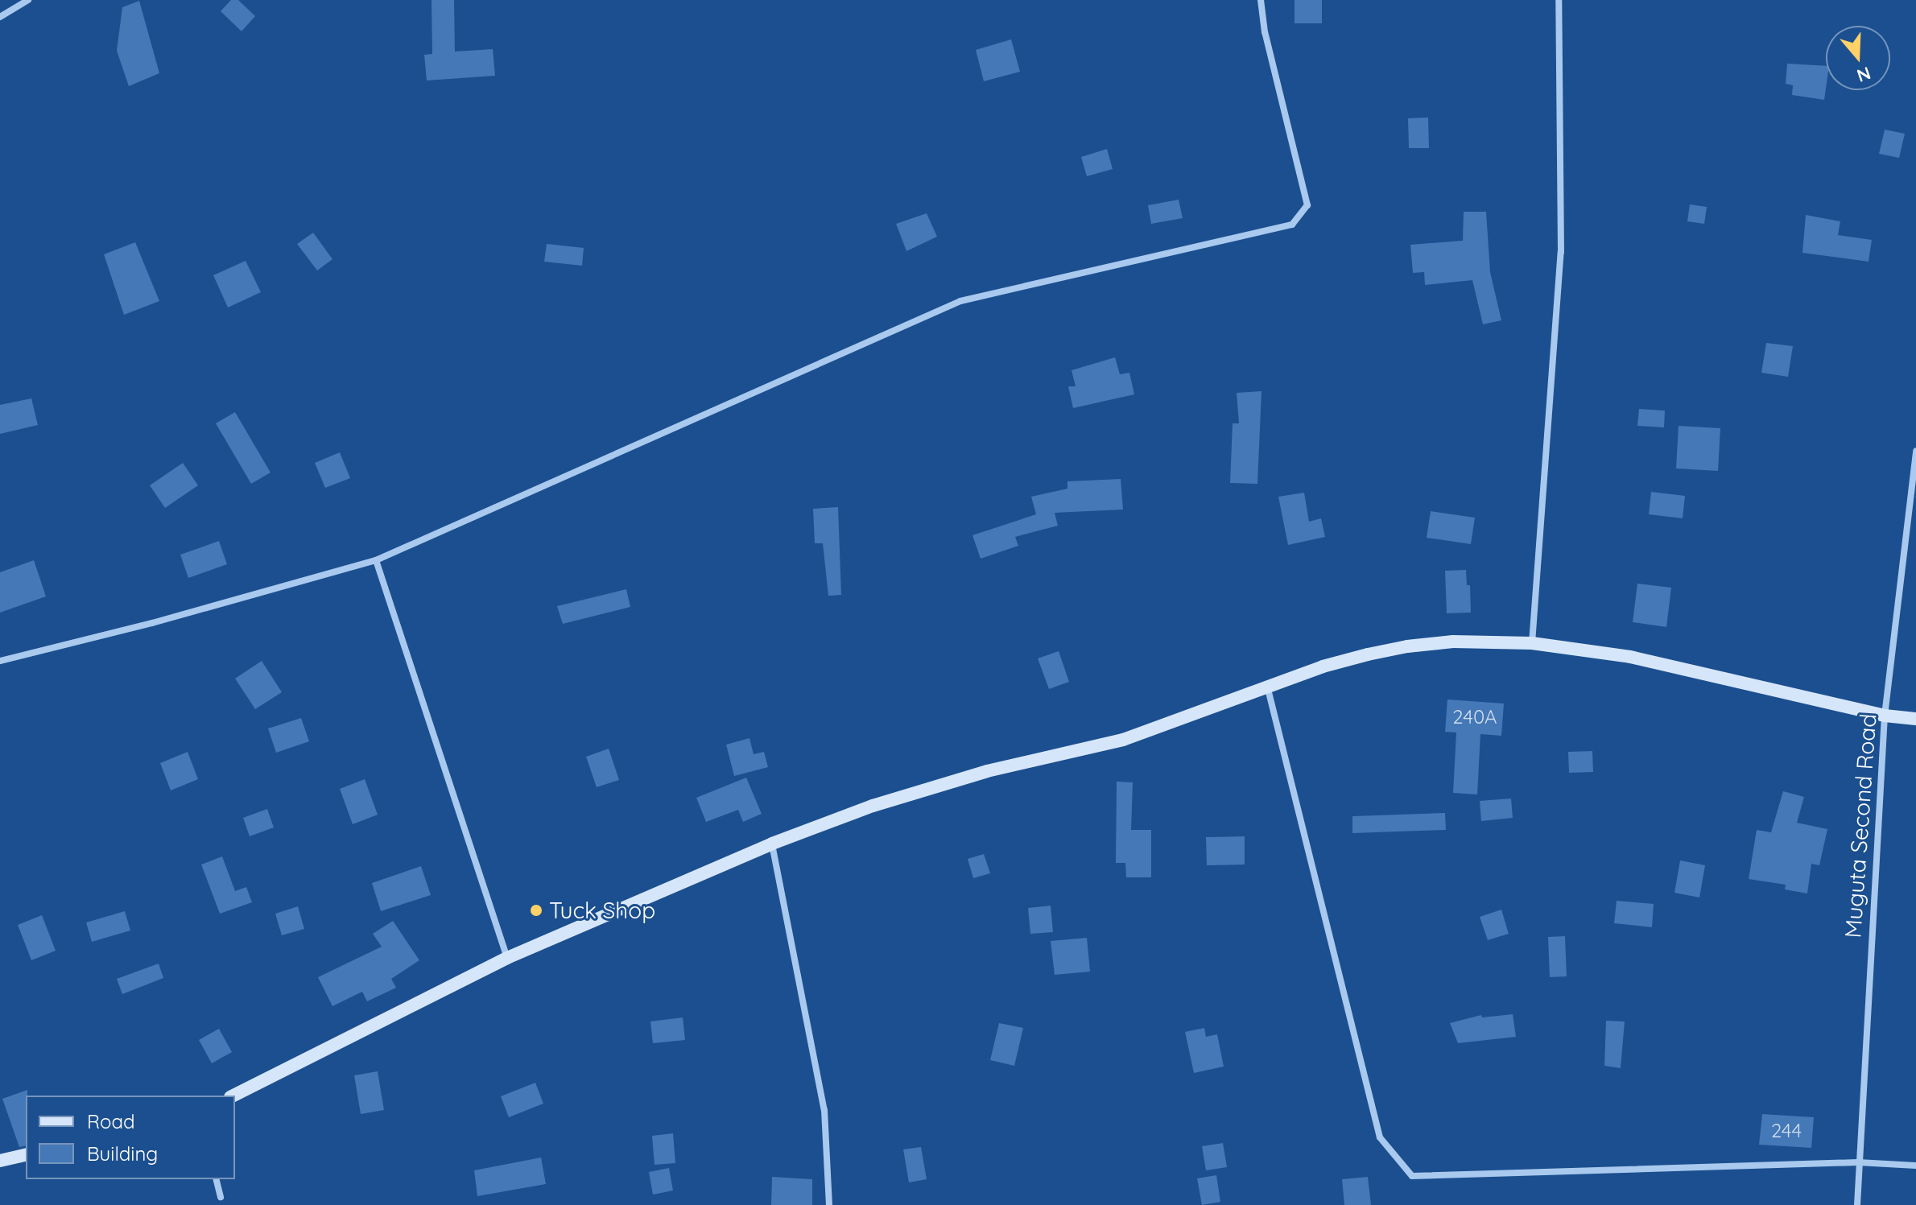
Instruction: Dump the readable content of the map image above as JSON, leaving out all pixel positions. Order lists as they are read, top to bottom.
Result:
{
  "streets": {
    "street": ["Muguta Second Road"]
  },
  "places": ["Tuck Shop"],
  "house_numbers": ["240A", "244"],
  "legend": ["Road", "Building"],
  "north": "bottom"
}
